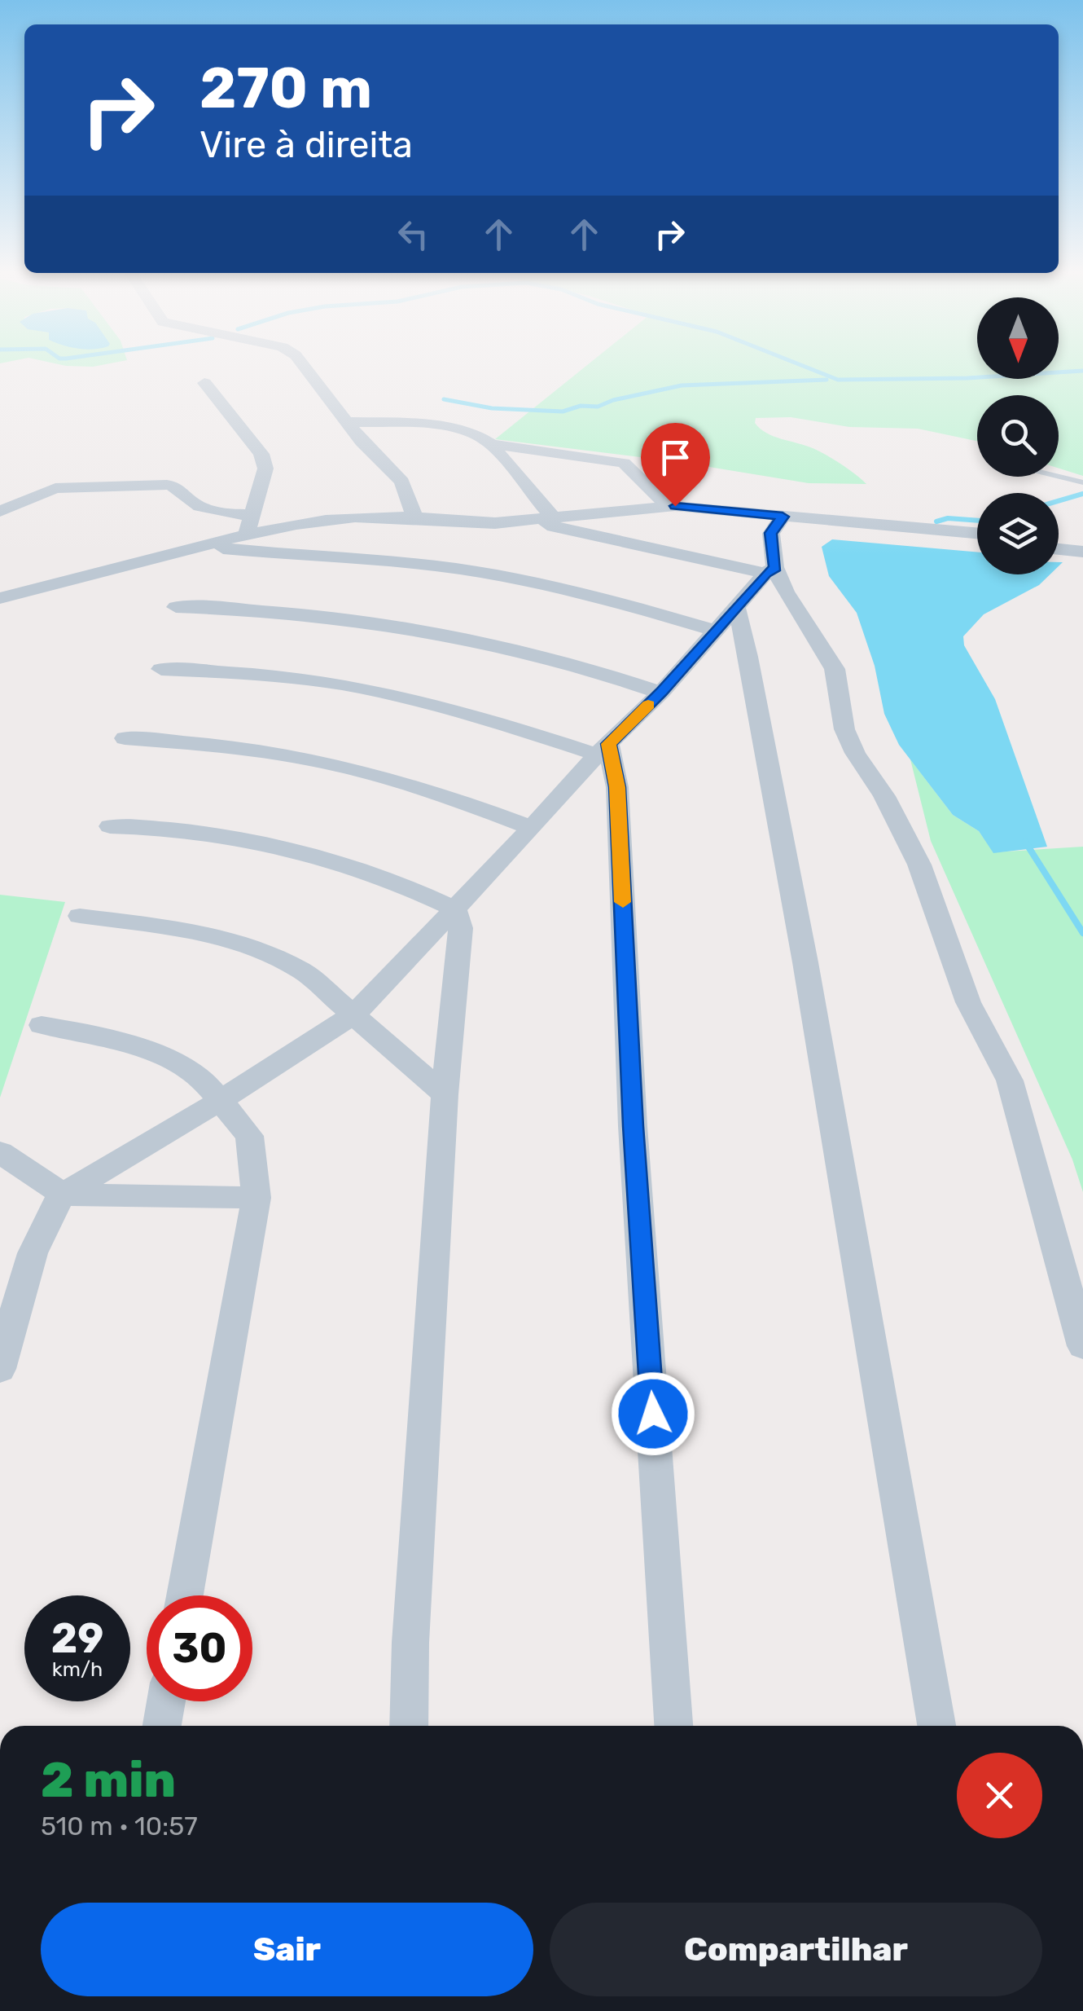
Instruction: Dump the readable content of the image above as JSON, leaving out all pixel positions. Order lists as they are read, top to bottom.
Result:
{
  "north": "bottom",
  "page": {
    "turn": ["270 m", "Vire à direita"],
    "speed": "29 km/h",
    "limit": "30",
    "heading": ["2 min", "510 m · 10:57"],
    "buttons": ["Sair", "Compartilhar"]
  }
}
